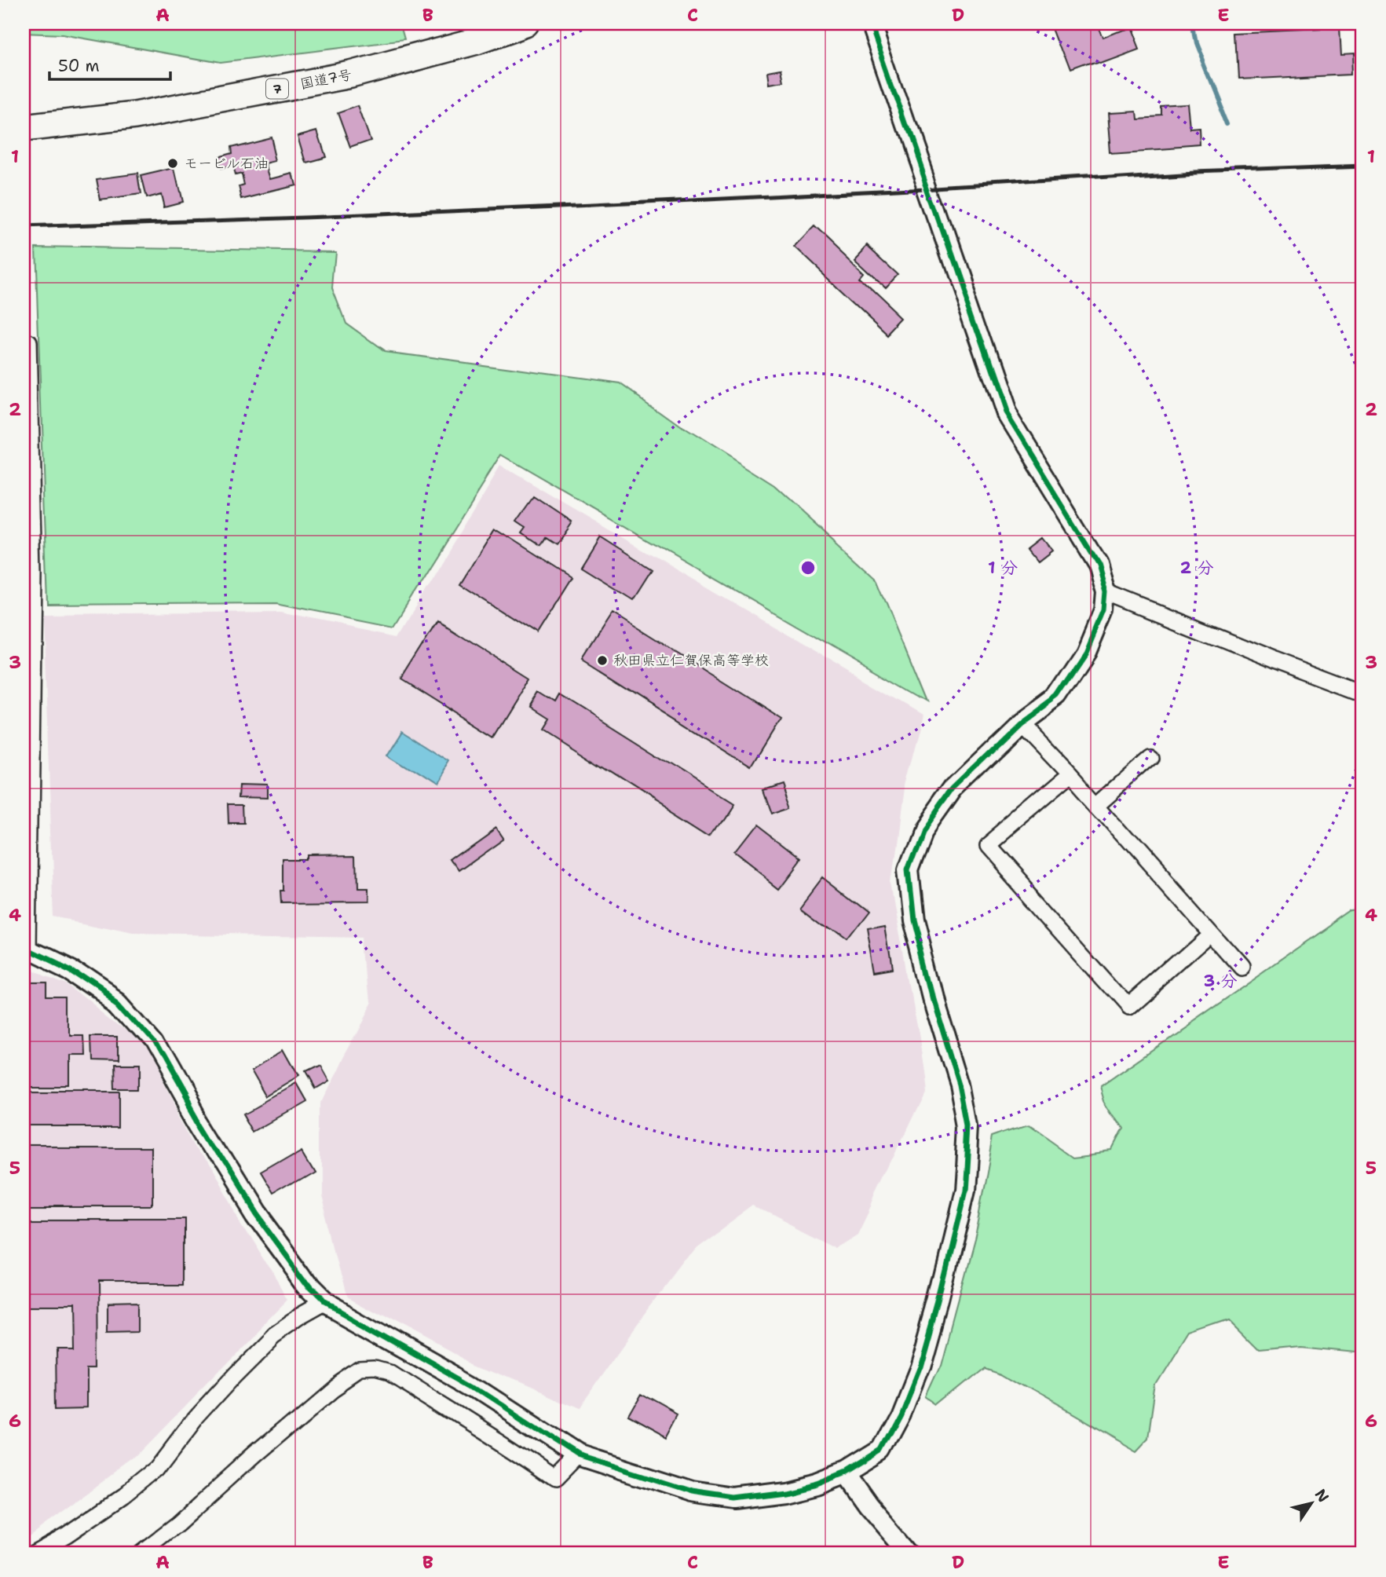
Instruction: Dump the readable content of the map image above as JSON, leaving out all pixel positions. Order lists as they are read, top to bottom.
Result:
{
  "streets": {
    "highway": ["国道7号", "7"]
  },
  "places": ["モービル石油", "秋田県立仁賀保高等学校"],
  "scale_bar": "50 m",
  "north": "top right",
  "grid": {
    "columns": [
      "A",
      "B",
      "C",
      "D",
      "E"
    ],
    "rows": [
      "1",
      "2",
      "3",
      "4",
      "5",
      "6"
    ]
  },
  "rings": ["1 分", "2 分", "3 分"]
}
